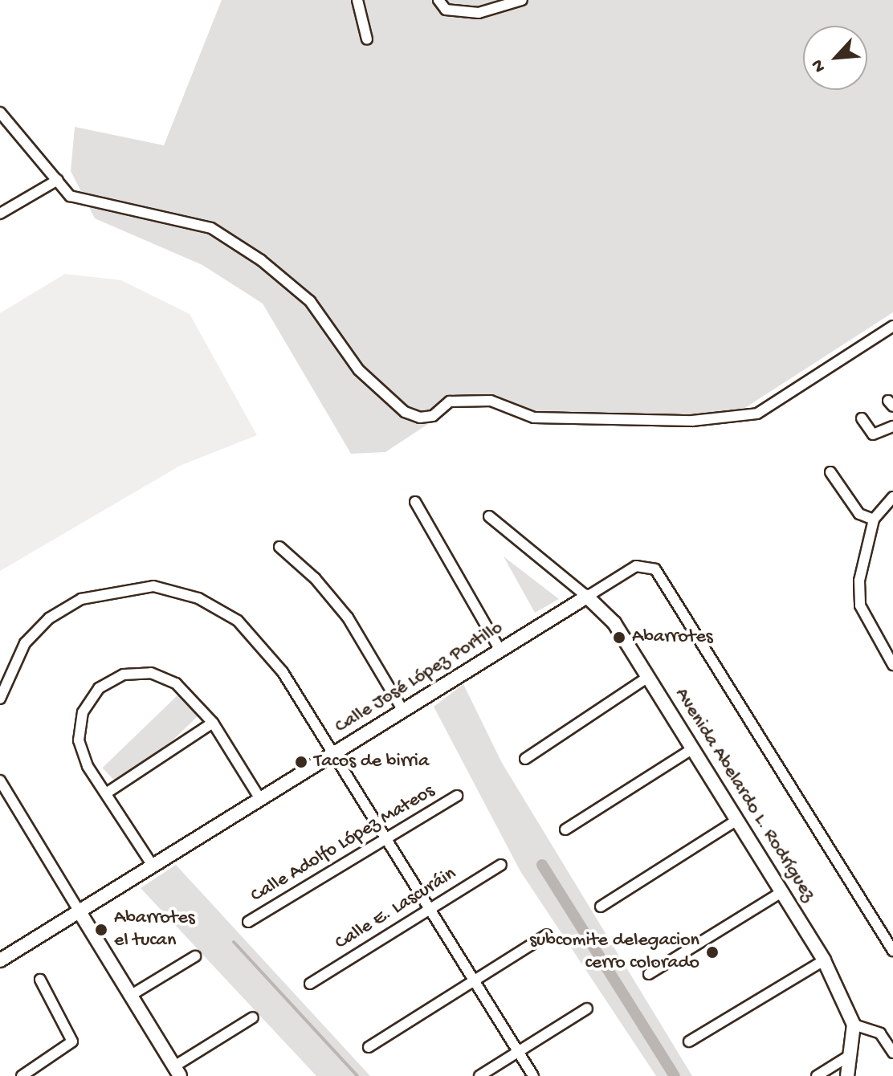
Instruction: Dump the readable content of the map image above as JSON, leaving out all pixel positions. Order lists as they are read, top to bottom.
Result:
{
  "streets": {
    "street": [
      "Calle José López Portillo",
      "Avenida Abelardo L. Rodríguez",
      "Calle Adolfo López Mateos",
      "Calle E. Lascuráin"
    ]
  },
  "crossings": [
    ["Calle José López Portillo", "Avenida Abelardo L. Rodríguez"]
  ],
  "places": [
    "Abarrotes",
    "Tacos de birria",
    "Abarrotes el tucan",
    "subcomite delegacion cerro colorado"
  ],
  "north": "bottom left"
}
